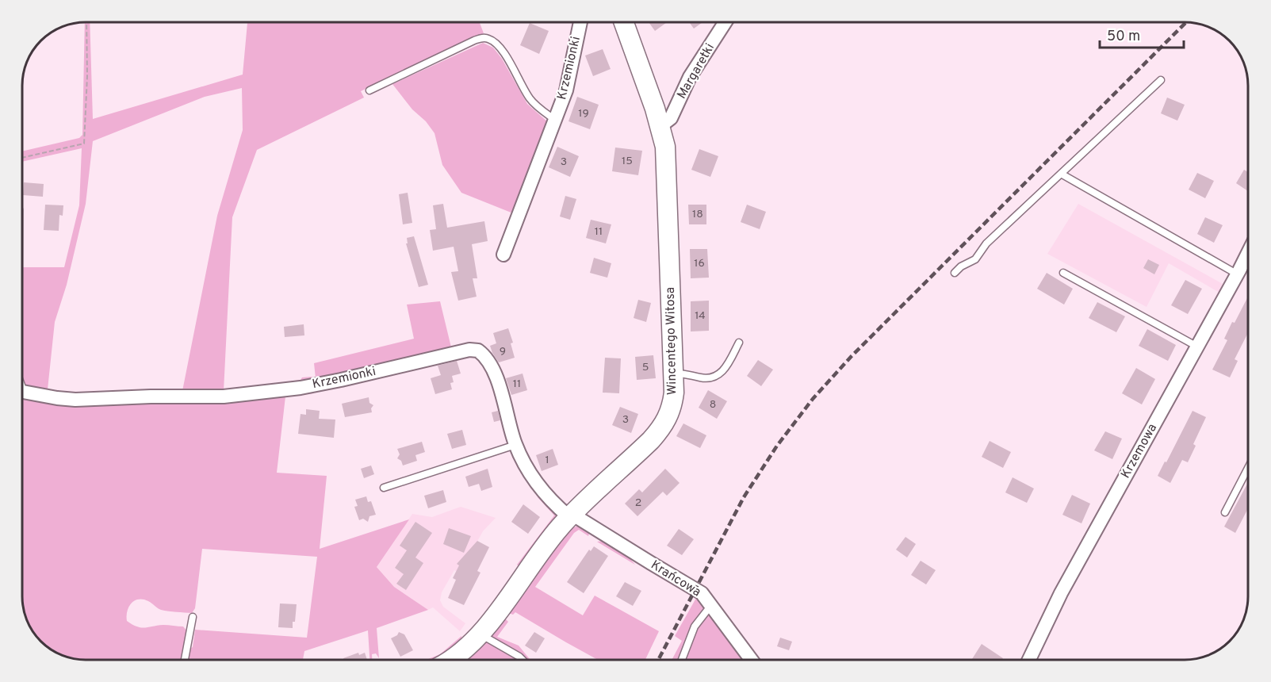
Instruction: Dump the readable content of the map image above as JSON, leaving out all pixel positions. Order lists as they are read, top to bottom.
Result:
{
  "streets": {
    "street": [
      "Krzemionki",
      "Margaretki",
      "Wincentego Witosa",
      "Krzemowa",
      "Krańcowa"
    ]
  },
  "crossings": [
    ["Krzemionki", "Wincentego Witosa"],
    ["Krzemionki", "Krańcowa"],
    ["Margaretki", "Wincentego Witosa"],
    ["Wincentego Witosa", "Krańcowa"]
  ],
  "house_numbers": [
    "19",
    "15",
    "3",
    "18",
    "11",
    "16",
    "14",
    "9",
    "5",
    "11",
    "8",
    "3",
    "1",
    "2"
  ],
  "scale_bar": "50 m"
}
